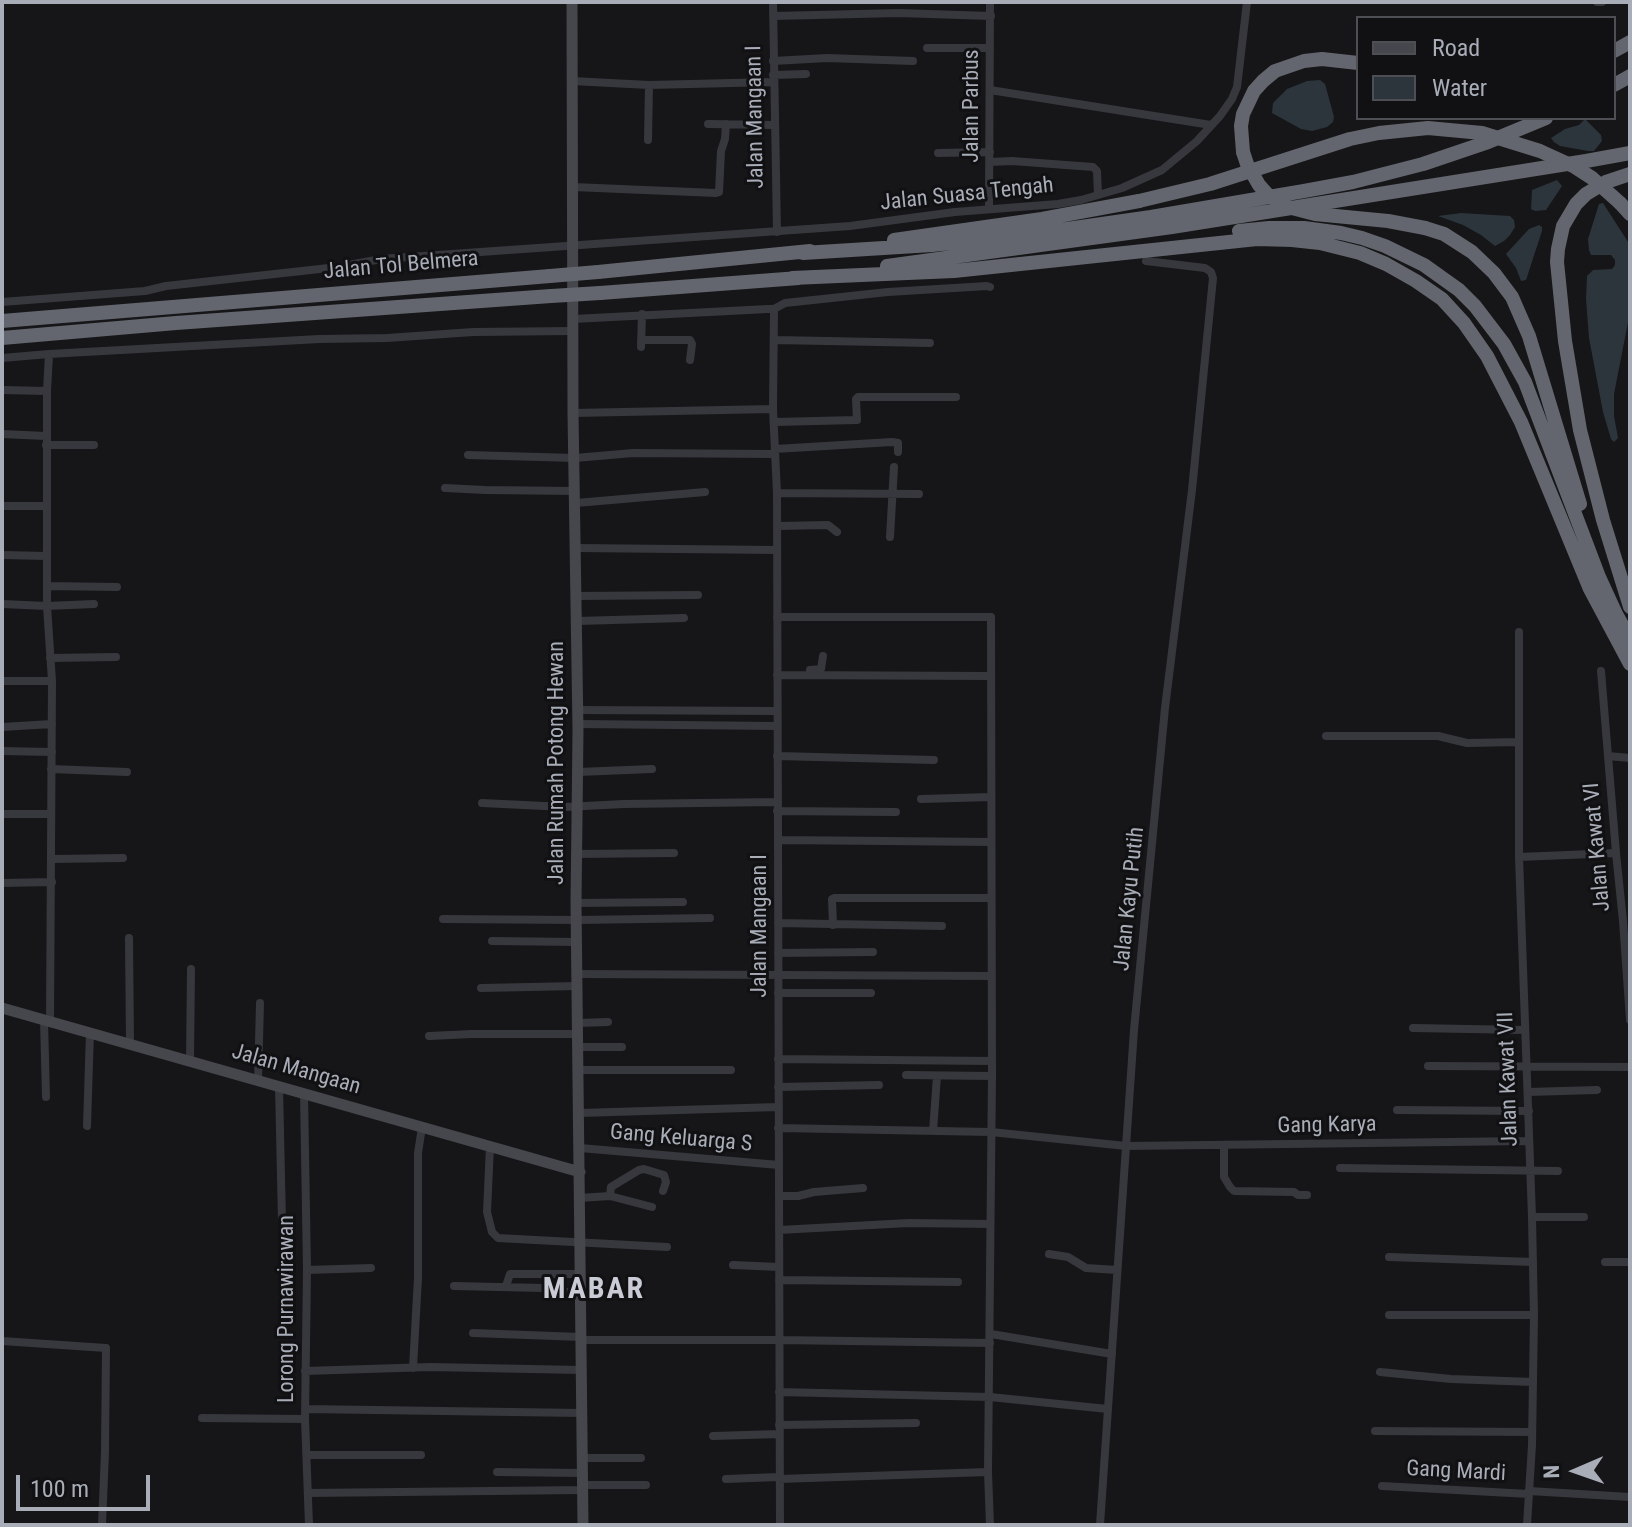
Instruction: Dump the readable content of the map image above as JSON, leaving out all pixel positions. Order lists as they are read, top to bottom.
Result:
{
  "streets": {
    "highway": ["Jalan Tol Belmera"],
    "street": [
      "Jalan Parbus",
      "Jalan Mangaan I",
      "Jalan Suasa Tengah",
      "Jalan Rumah Potong Hewan",
      "Jalan Kawat VI",
      "Jalan Kayu Putih",
      "Jalan Mangaan",
      "Jalan Kawat VII",
      "Gang Karya",
      "Gang Keluarga S",
      "Lorong Purnawirawan",
      "Gang Mardi"
    ]
  },
  "crossings": [
    ["Jalan Parbus", "Jalan Suasa Tengah"],
    ["Jalan Mangaan I", "Jalan Suasa Tengah"],
    ["Jalan Mangaan I", "Gang Karya"],
    ["Jalan Mangaan I", "Gang Keluarga S"],
    ["Jalan Suasa Tengah", "Jalan Rumah Potong Hewan"],
    ["Jalan Rumah Potong Hewan", "Jalan Mangaan"],
    ["Jalan Rumah Potong Hewan", "Gang Keluarga S"],
    ["Jalan Kayu Putih", "Gang Karya"],
    ["Jalan Mangaan", "Lorong Purnawirawan"],
    ["Jalan Kawat VII", "Gang Karya"],
    ["Jalan Kawat VII", "Gang Mardi"]
  ],
  "districts": ["MABAR"],
  "legend": ["Road", "Water"],
  "scale_bar": "100 m",
  "north": "left"
}
